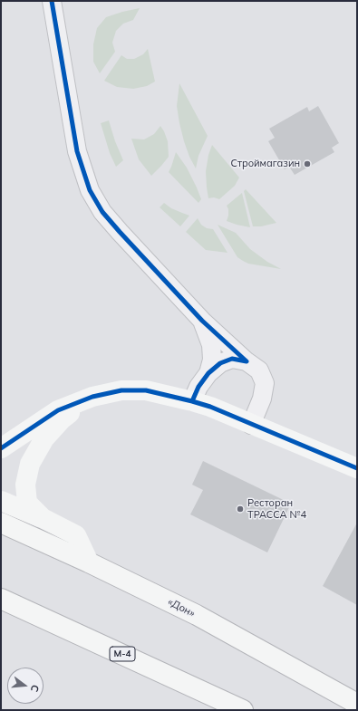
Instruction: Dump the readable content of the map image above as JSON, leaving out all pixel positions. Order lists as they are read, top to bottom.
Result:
{
  "streets": {
    "main road": ["«Дон»", "М-4"]
  },
  "places": ["Строймагазин", "Ресторан ТРАССА №4"],
  "north": "right"
}
